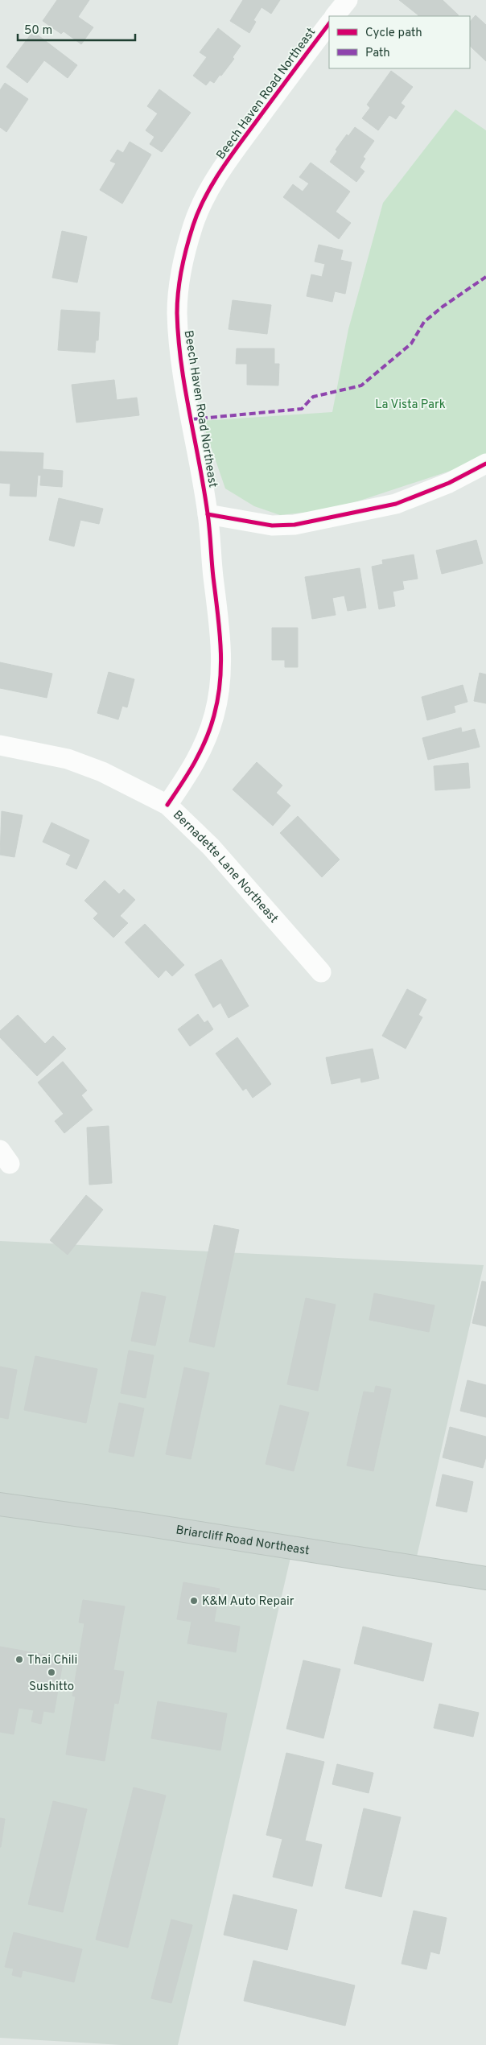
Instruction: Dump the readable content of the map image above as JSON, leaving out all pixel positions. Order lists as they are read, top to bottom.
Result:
{
  "streets": {
    "main road": ["Briarcliff Road Northeast"],
    "street": ["Beech Haven Road Northeast", "Bernadette Lane Northeast"]
  },
  "crossings": [
    ["Beech Haven Road Northeast", "Bernadette Lane Northeast"]
  ],
  "parks": ["La Vista Park"],
  "places": ["K&M Auto Repair", "Thai Chili", "Sushitto"],
  "legend": ["Cycle path", "Path"],
  "scale_bar": "50 m"
}
